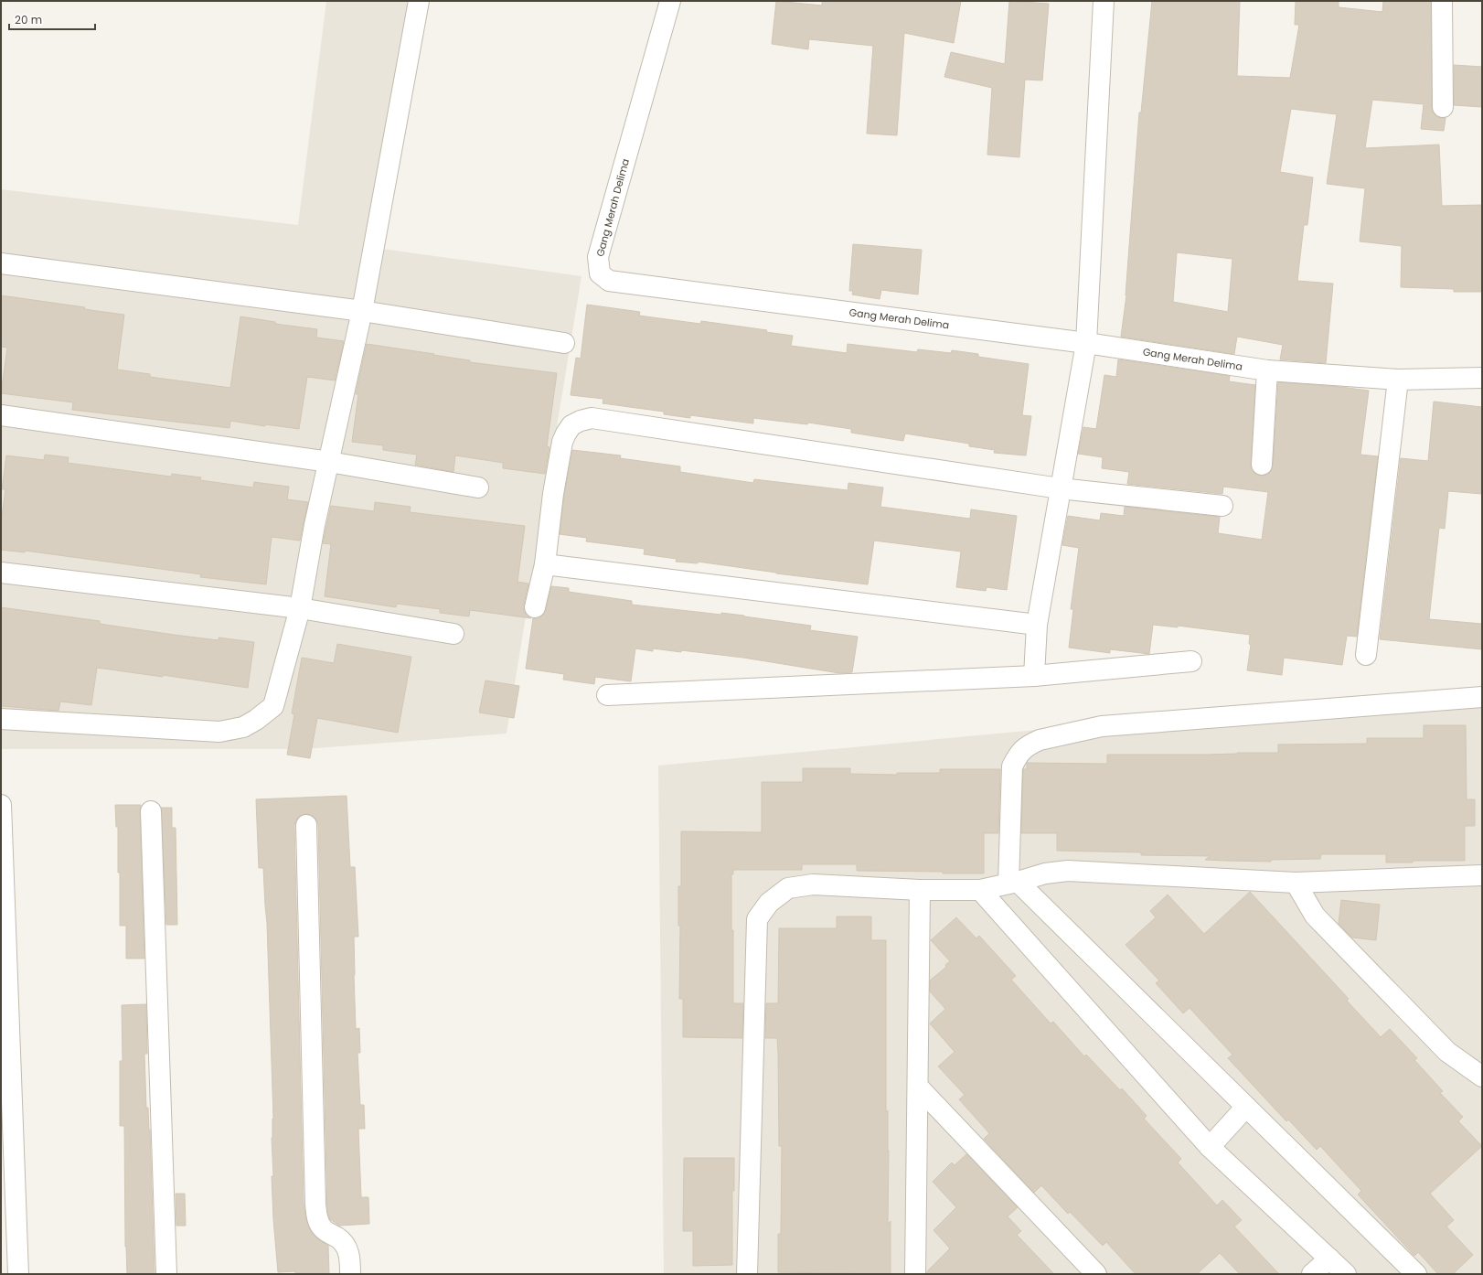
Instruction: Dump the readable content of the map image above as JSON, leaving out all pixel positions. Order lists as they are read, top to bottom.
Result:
{
  "streets": {
    "street": ["Gang Merah Delima"]
  },
  "scale_bar": "20 m"
}
